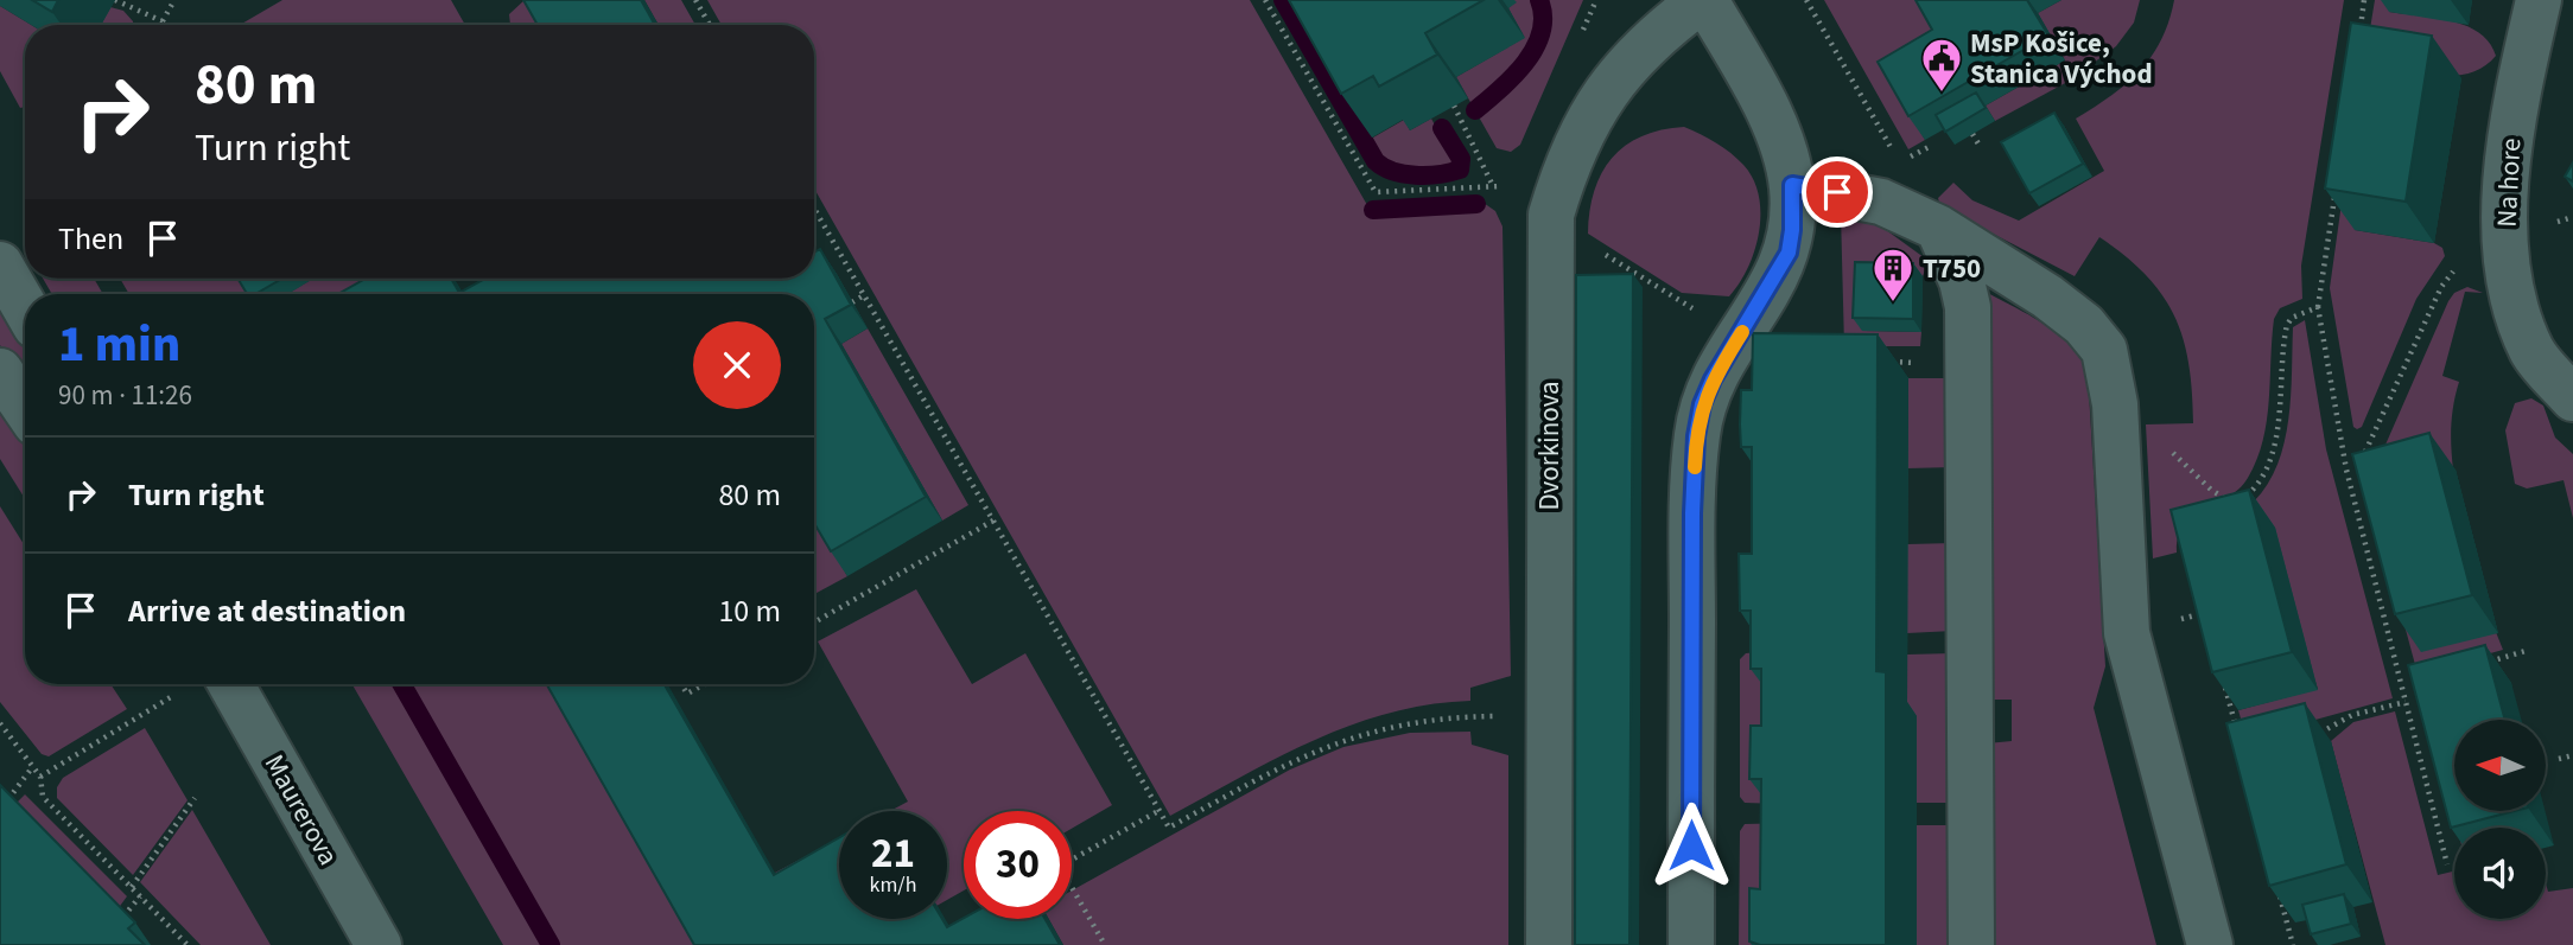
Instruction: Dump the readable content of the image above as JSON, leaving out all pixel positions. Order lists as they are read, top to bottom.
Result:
{
  "streets": {
    "street": ["Na hore", "Dvorkinova", "Maurerova"]
  },
  "places": {
    "public building": ["MsP Košice, Stanica Východ"],
    "building": ["T750"]
  },
  "north": "left",
  "page": {
    "turn": ["80 m", "Turn right"],
    "then": "Then",
    "heading": ["1 min", "90 m · 11:26"],
    "list": [
      {
        "name": "Turn right",
        "value": "80 m"
      },
      {
        "name": "Arrive at destination",
        "value": "10 m"
      }
    ],
    "speed": "21 km/h",
    "limit": "30"
  }
}
